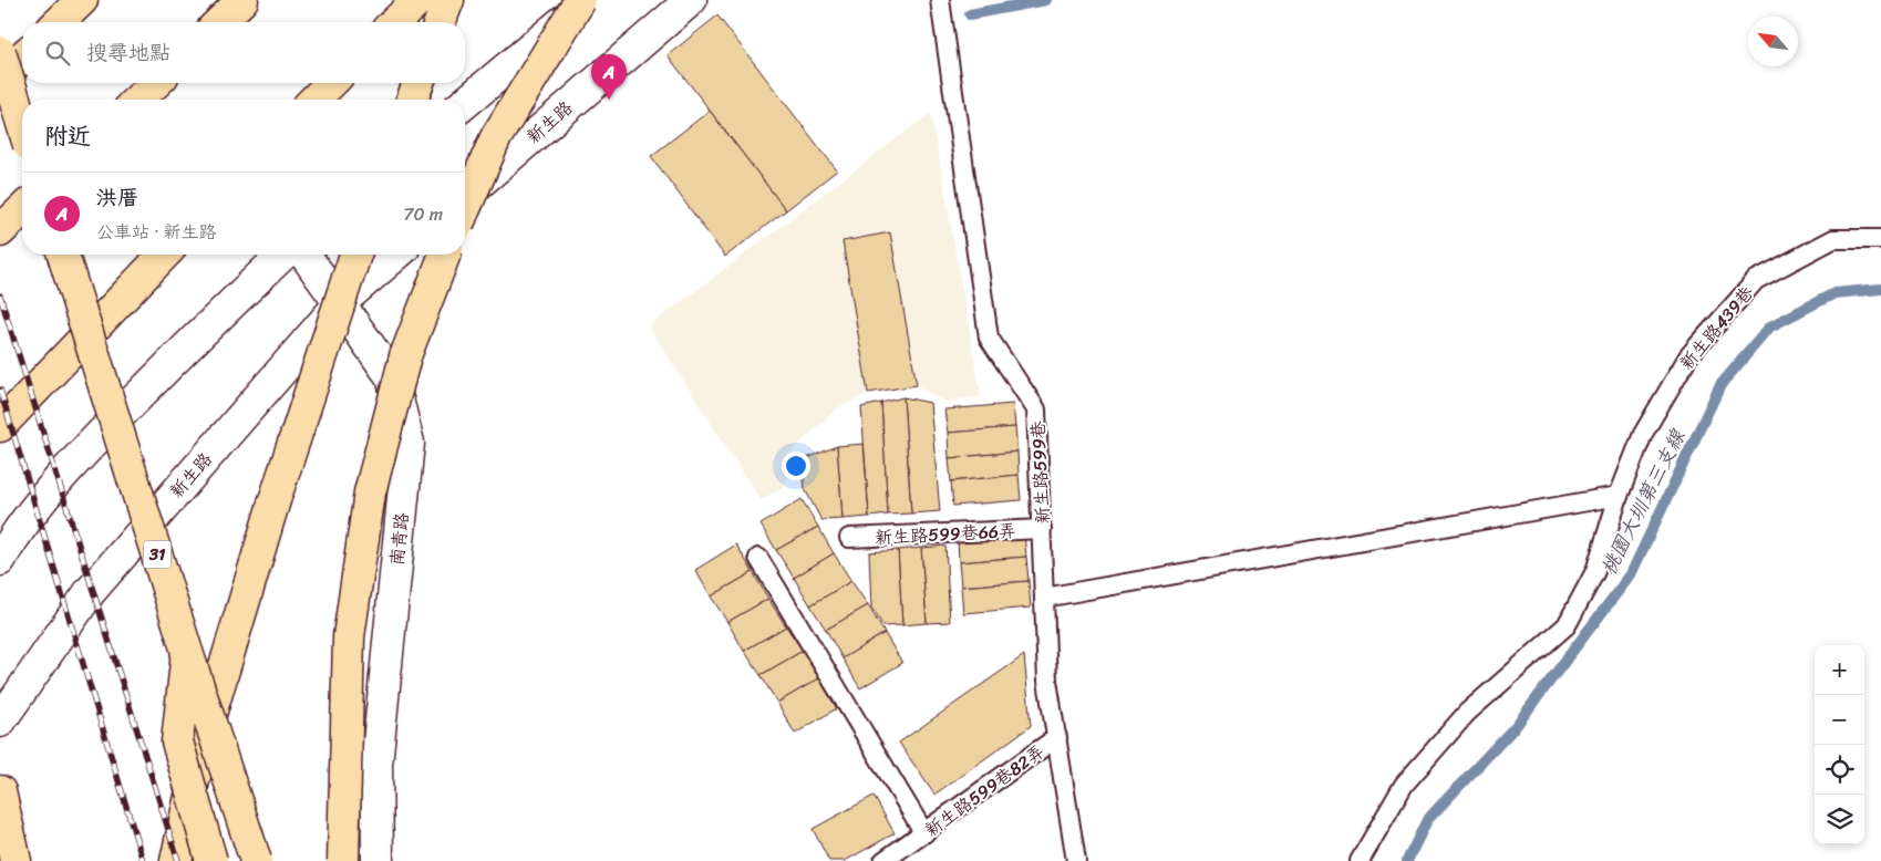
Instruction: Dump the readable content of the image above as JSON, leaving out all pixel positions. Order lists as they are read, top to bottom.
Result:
{
  "streets": {
    "main road": ["新生路", "南青路", "31"],
    "lane": [
      "新生路439巷",
      "新生路599巷",
      "新生路599巷66弄",
      "新生路599巷82弄"
    ]
  },
  "crossings": [
    ["新生路", "南青路"],
    ["新生路599巷", "新生路599巷66弄"],
    ["新生路599巷", "新生路599巷82弄"]
  ],
  "water": ["桃園大圳第三支線"],
  "north": "top left",
  "page": {
    "search": "搜尋地點",
    "pins": "A",
    "heading": "附近",
    "list": [
      {
        "mark": "A",
        "name": "洪厝",
        "note": "公車站 · 新生路",
        "value": "70 m"
      }
    ],
    "map_buttons": ["+", "−"]
  }
}
